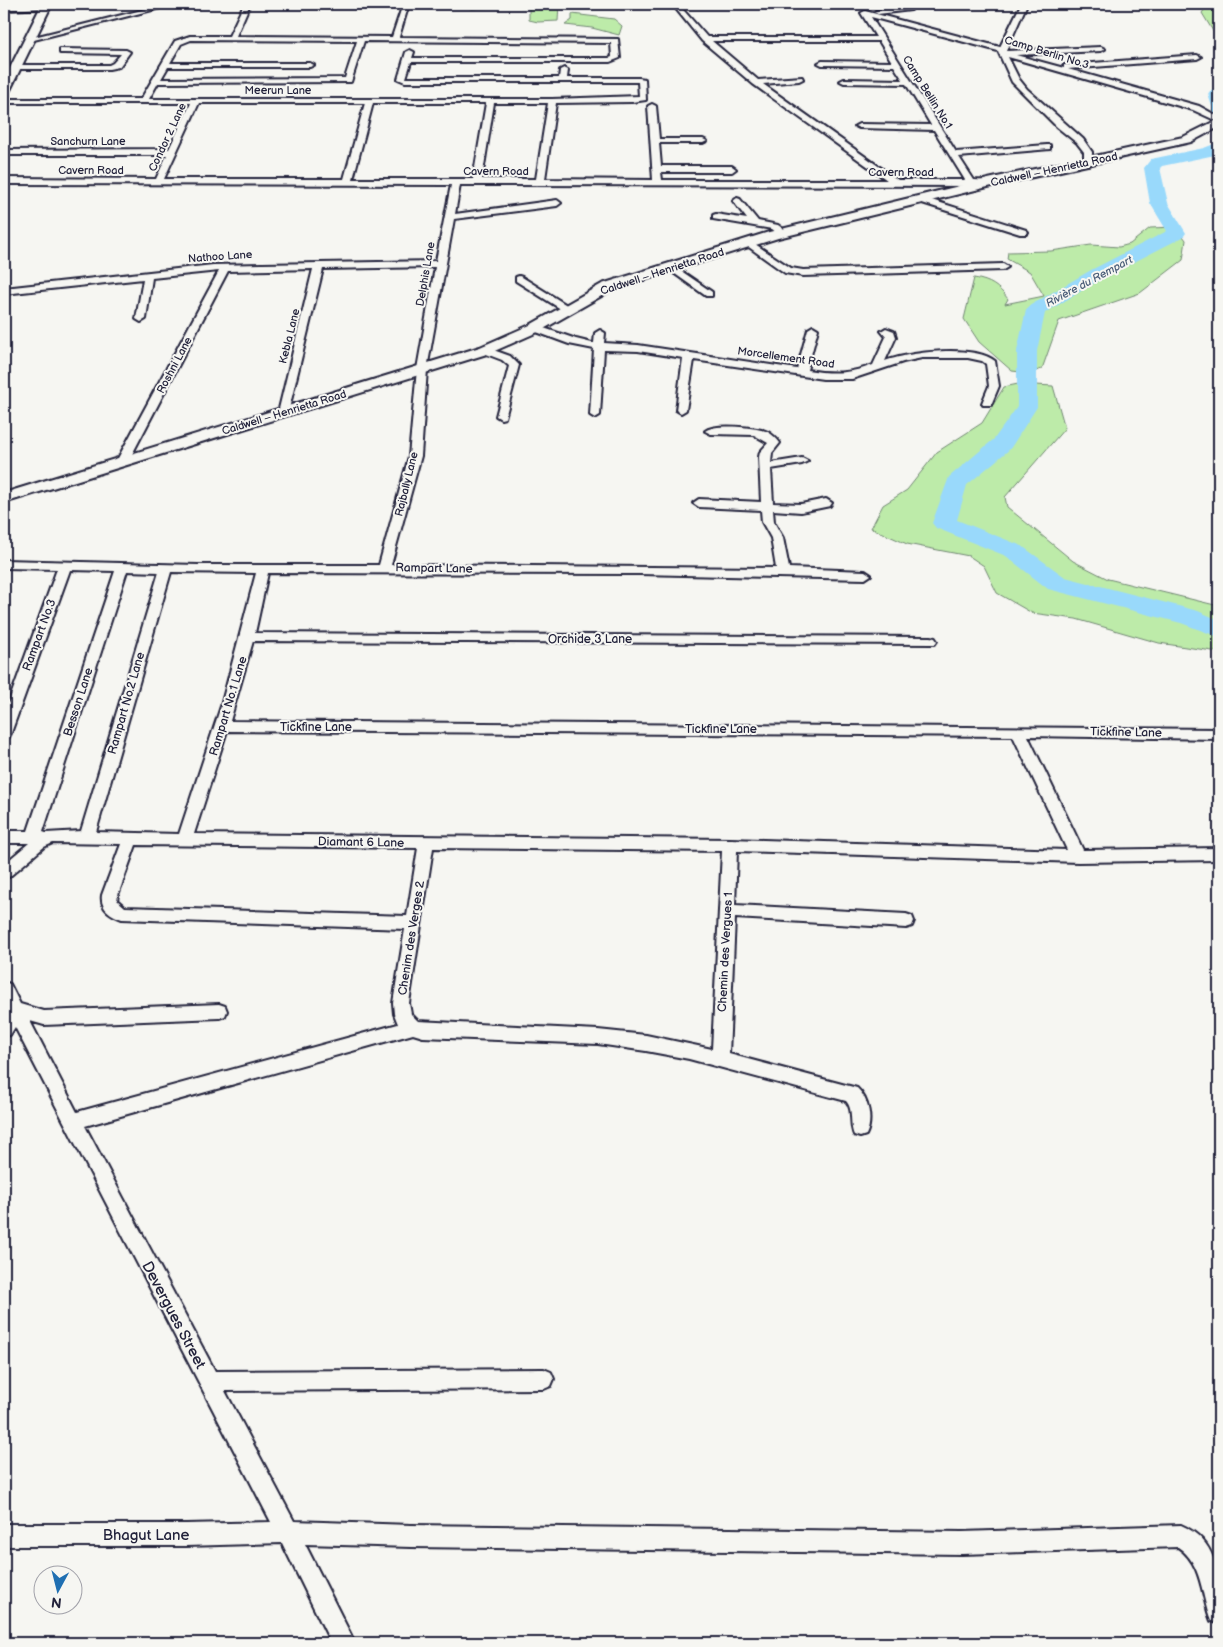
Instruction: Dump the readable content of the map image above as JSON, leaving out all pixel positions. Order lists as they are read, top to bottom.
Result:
{
  "streets": {
    "main road": ["Caldwell – Henrietta Road"],
    "street": [
      "Camp Berlin No.3",
      "Meerun Lane",
      "Camp Bellin No.1",
      "Condor 2 Lane",
      "Sanchurn Lane",
      "Cavern Road",
      "Nathoo Lane",
      "Delphis Lane",
      "Kebla Lane",
      "Morcellement Road",
      "Roshni Lane",
      "Rajbally Lane",
      "Rampart Lane",
      "Rampart No.3",
      "Orchide 3 Lane",
      "Besson Lane",
      "Rampart No.2 Lane",
      "Rampart No.1 Lane",
      "Tickfine Lane",
      "Diamant 6 Lane",
      "Chenim des Verges 2",
      "Chemin des Vergues 1",
      "Devergues Street",
      "Bhagut Lane"
    ]
  },
  "crossings": [
    ["Camp Berlin No.3", "Camp Bellin No.1"],
    ["Camp Berlin No.3", "Caldwell – Henrietta Road"],
    ["Meerun Lane", "Condor 2 Lane"],
    ["Camp Bellin No.1", "Cavern Road"],
    ["Condor 2 Lane", "Sanchurn Lane"],
    ["Condor 2 Lane", "Cavern Road"],
    ["Caldwell – Henrietta Road", "Cavern Road"],
    ["Caldwell – Henrietta Road", "Delphis Lane"],
    ["Caldwell – Henrietta Road", "Kebla Lane"],
    ["Caldwell – Henrietta Road", "Morcellement Road"],
    ["Caldwell – Henrietta Road", "Roshni Lane"],
    ["Caldwell – Henrietta Road", "Rajbally Lane"],
    ["Cavern Road", "Delphis Lane"],
    ["Nathoo Lane", "Delphis Lane"],
    ["Nathoo Lane", "Kebla Lane"],
    ["Nathoo Lane", "Roshni Lane"],
    ["Delphis Lane", "Rajbally Lane"],
    ["Rajbally Lane", "Rampart Lane"],
    ["Rampart Lane", "Rampart No.3"],
    ["Rampart Lane", "Besson Lane"],
    ["Rampart Lane", "Rampart No.2 Lane"],
    ["Rampart Lane", "Rampart No.1 Lane"],
    ["Orchide 3 Lane", "Rampart No.1 Lane"],
    ["Rampart No.2 Lane", "Diamant 6 Lane"],
    ["Rampart No.1 Lane", "Tickfine Lane"],
    ["Rampart No.1 Lane", "Diamant 6 Lane"],
    ["Diamant 6 Lane", "Chenim des Verges 2"],
    ["Diamant 6 Lane", "Chemin des Vergues 1"],
    ["Devergues Street", "Bhagut Lane"]
  ],
  "water": ["Rivière du Rempart"],
  "north": "bottom"
}
